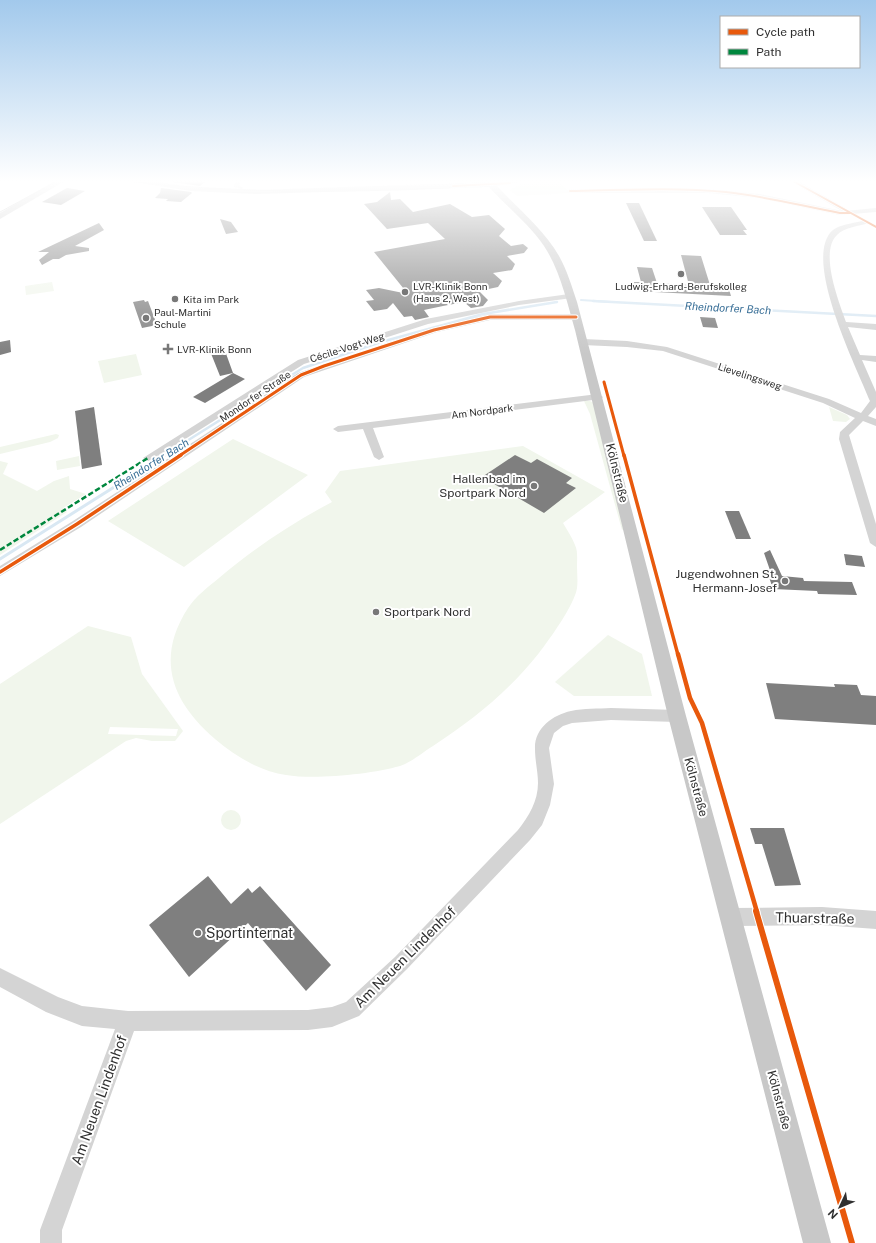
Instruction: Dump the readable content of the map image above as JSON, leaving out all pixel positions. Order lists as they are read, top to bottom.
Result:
{
  "streets": {
    "main road": ["Kölnstraße"],
    "street": [
      "Cécile-Vogt-Weg",
      "Lievelingsweg",
      "Mondorfer Straße",
      "Am Nordpark",
      "Thuarstraße",
      "Am Neuen Lindenhof"
    ]
  },
  "crossings": [
    ["Cécile-Vogt-Weg", "Kölnstraße"],
    ["Lievelingsweg", "Kölnstraße"],
    ["Mondorfer Straße", "Kölnstraße"],
    ["Am Nordpark", "Kölnstraße"],
    ["Kölnstraße", "Thuarstraße"],
    ["Kölnstraße", "Am Neuen Lindenhof"]
  ],
  "water": ["Rheindorfer Bach"],
  "places": {
    "other": [
      "Ludwig-Erhard-Berufskolleg",
      "LVR-Klinik Bonn (Haus 2, West)",
      "Kita im Park",
      "Paul-Martini Schule",
      "Hallenbad im Sportpark Nord",
      "Jugendwohnen St. Hermann-Josef",
      "Sportpark Nord",
      "Sportinternat"
    ],
    "health": ["LVR-Klinik Bonn"]
  },
  "legend": ["Cycle path", "Path"],
  "north": "bottom left"
}
